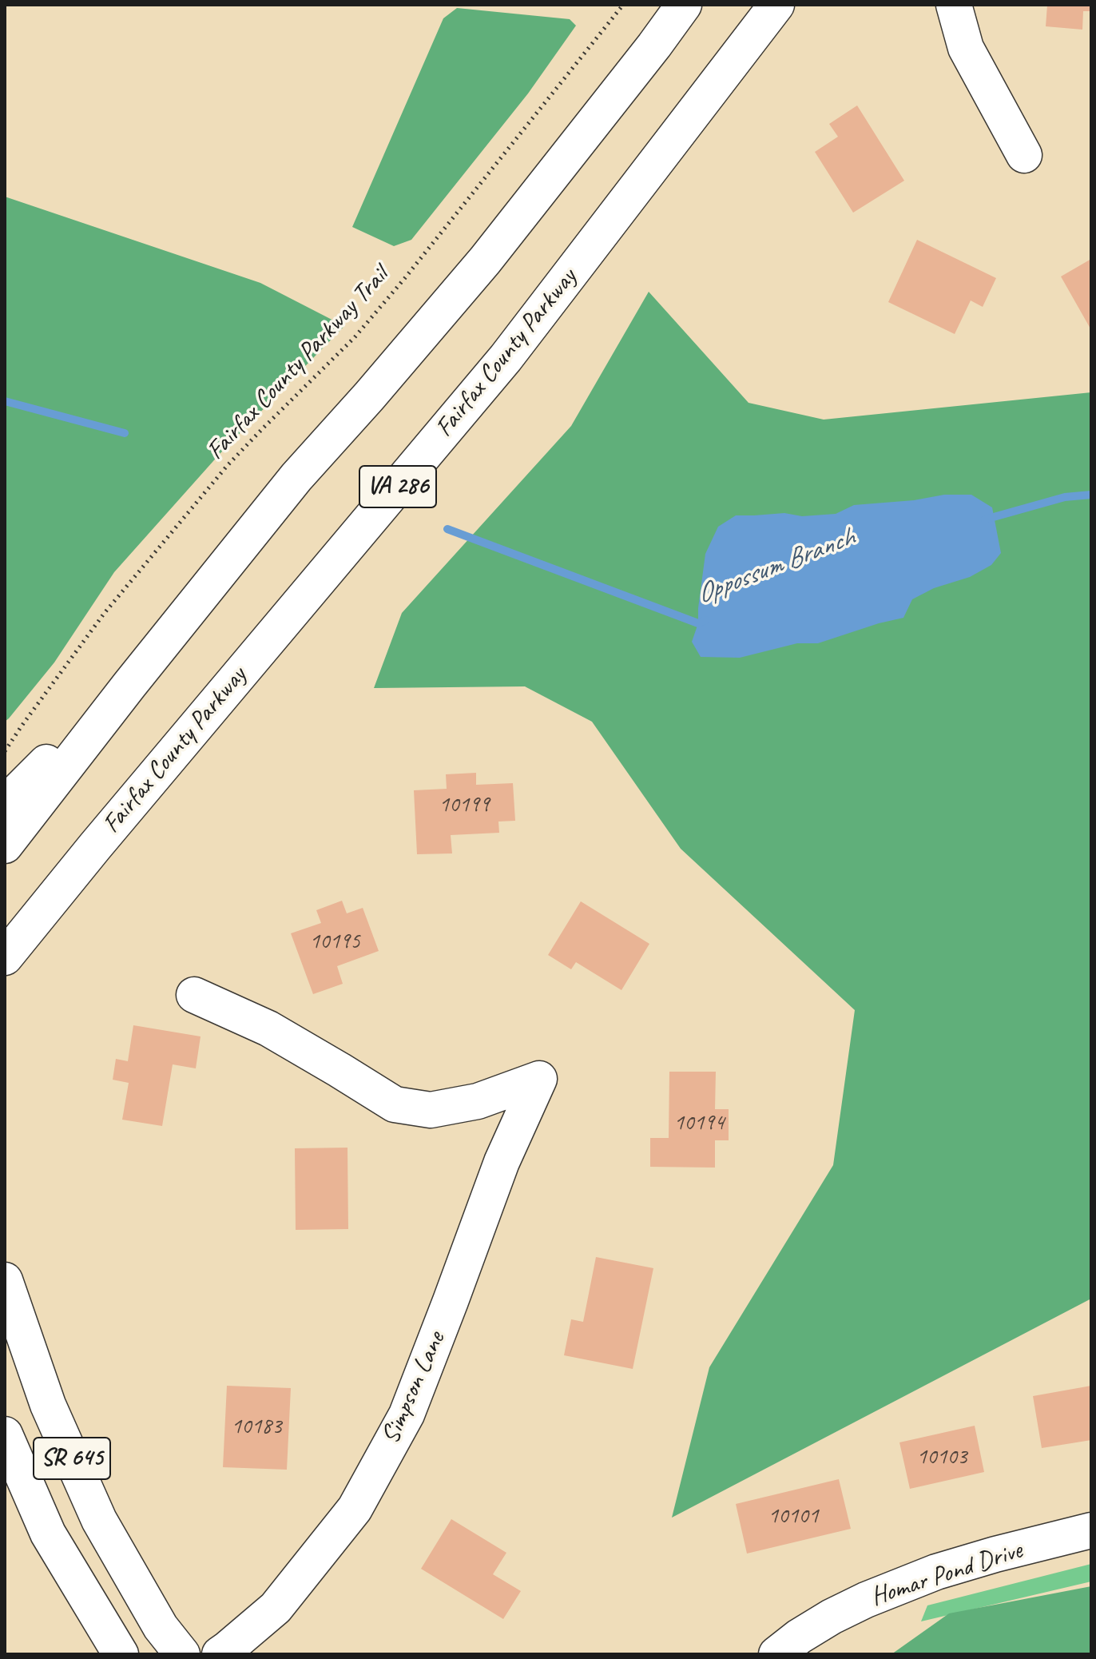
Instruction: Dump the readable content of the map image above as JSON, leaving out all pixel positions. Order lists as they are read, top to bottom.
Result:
{
  "streets": {
    "main road": [
      "Fairfax County Parkway",
      "VA 286",
      "Simpson Lane",
      "SR 645",
      "Homar Pond Drive"
    ],
    "path": ["Fairfax County Parkway Trail"]
  },
  "water": ["Oppossum Branch"],
  "house_numbers": [
    "10199",
    "10195",
    "10194",
    "10183",
    "10103",
    "10101"
  ]
}
